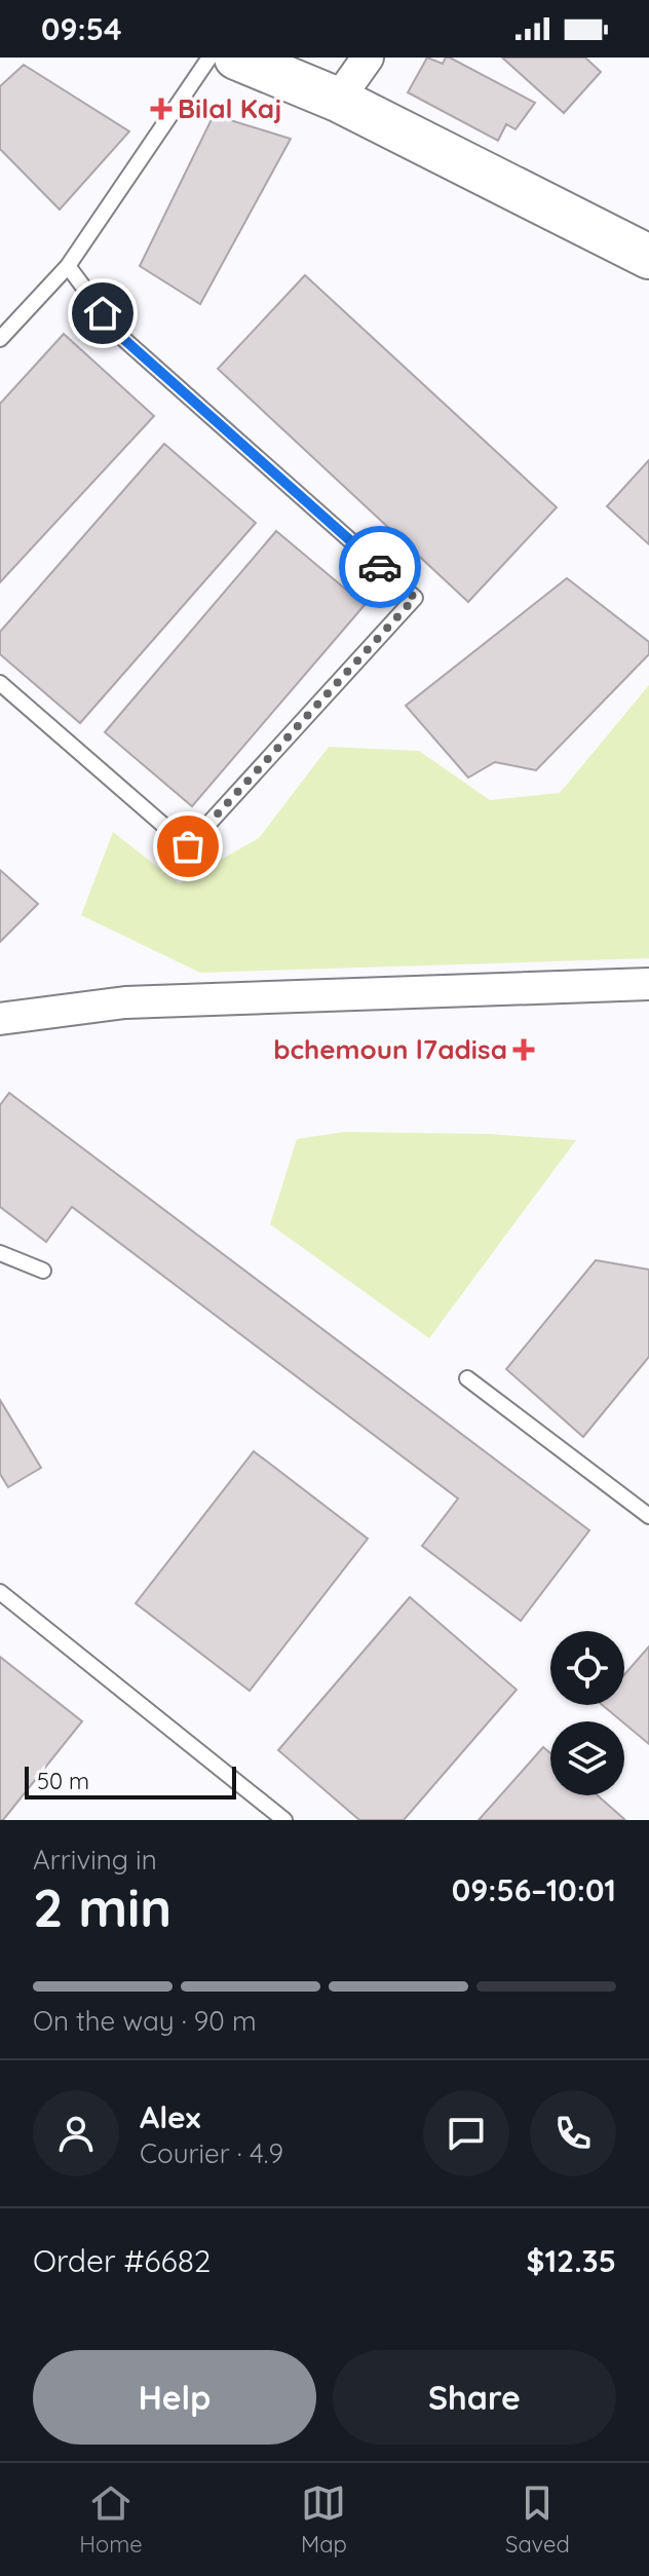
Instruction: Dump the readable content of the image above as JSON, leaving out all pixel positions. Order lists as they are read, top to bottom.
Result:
{
  "places": {
    "health": ["Bilal Kaj", "bchemoun l7adisa"]
  },
  "scale_bar": "50 m",
  "page": {
    "status": "09:54",
    "scale": "50 m",
    "heading": ["2 min", "Arriving in", "09:56–10:01"],
    "panel": [
      "Alex",
      "Courier · 4.9",
      "Order #6682",
      "$12.35"
    ],
    "bar": "On the way · 90 m",
    "buttons": ["Help", "Share"],
    "tabs": ["Home", "Map", "Saved"]
  }
}
